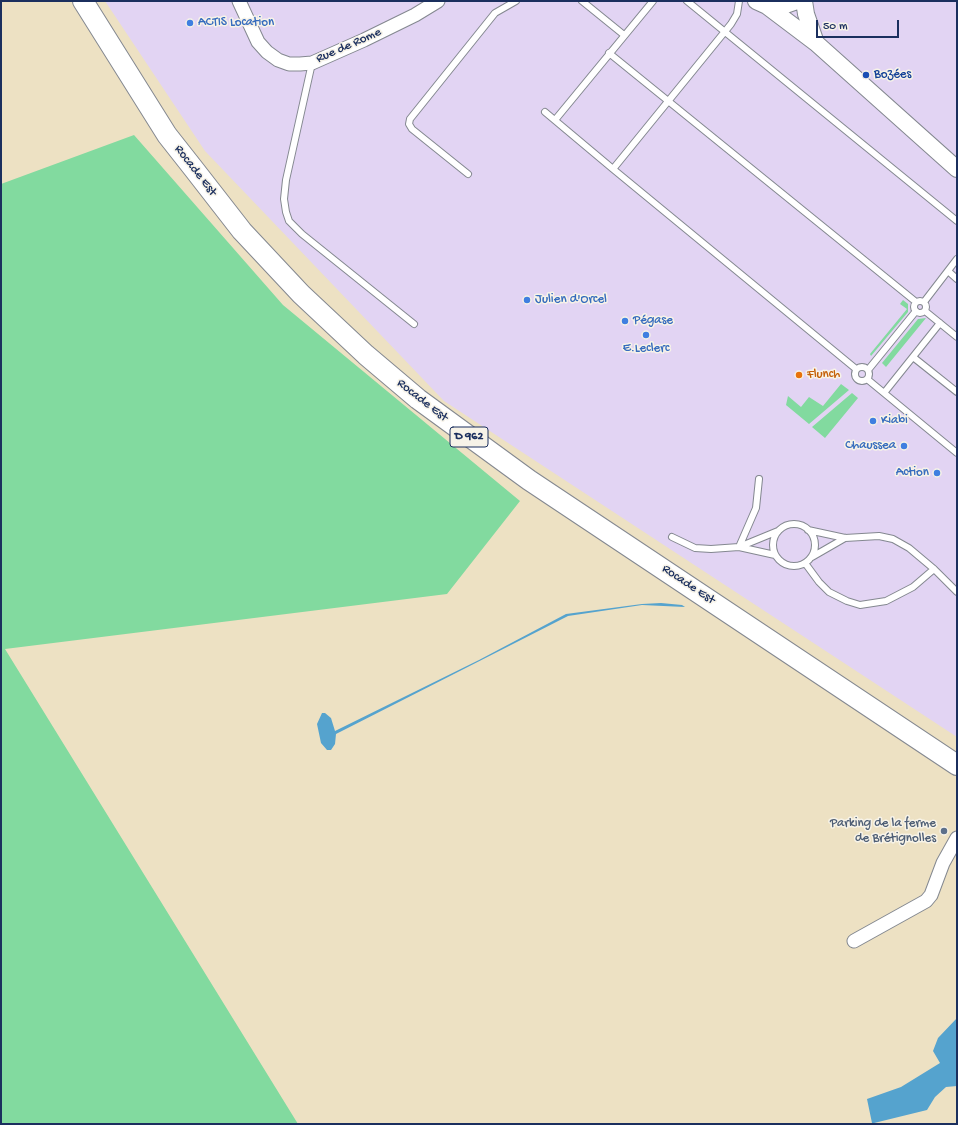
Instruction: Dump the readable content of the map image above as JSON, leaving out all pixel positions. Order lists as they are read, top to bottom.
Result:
{
  "streets": {
    "main road": ["Rocade Est", "D 962"],
    "street": ["Rue de Rome"]
  },
  "places": [
    "ACTIS Location",
    "Bozées",
    "Julien d'Orcel",
    "Pégase",
    "E.Leclerc",
    "Flunch",
    "Kiabi",
    "Chaussea",
    "Action",
    "Parking de la ferme de Brétignolles"
  ],
  "scale_bar": "50 m"
}
